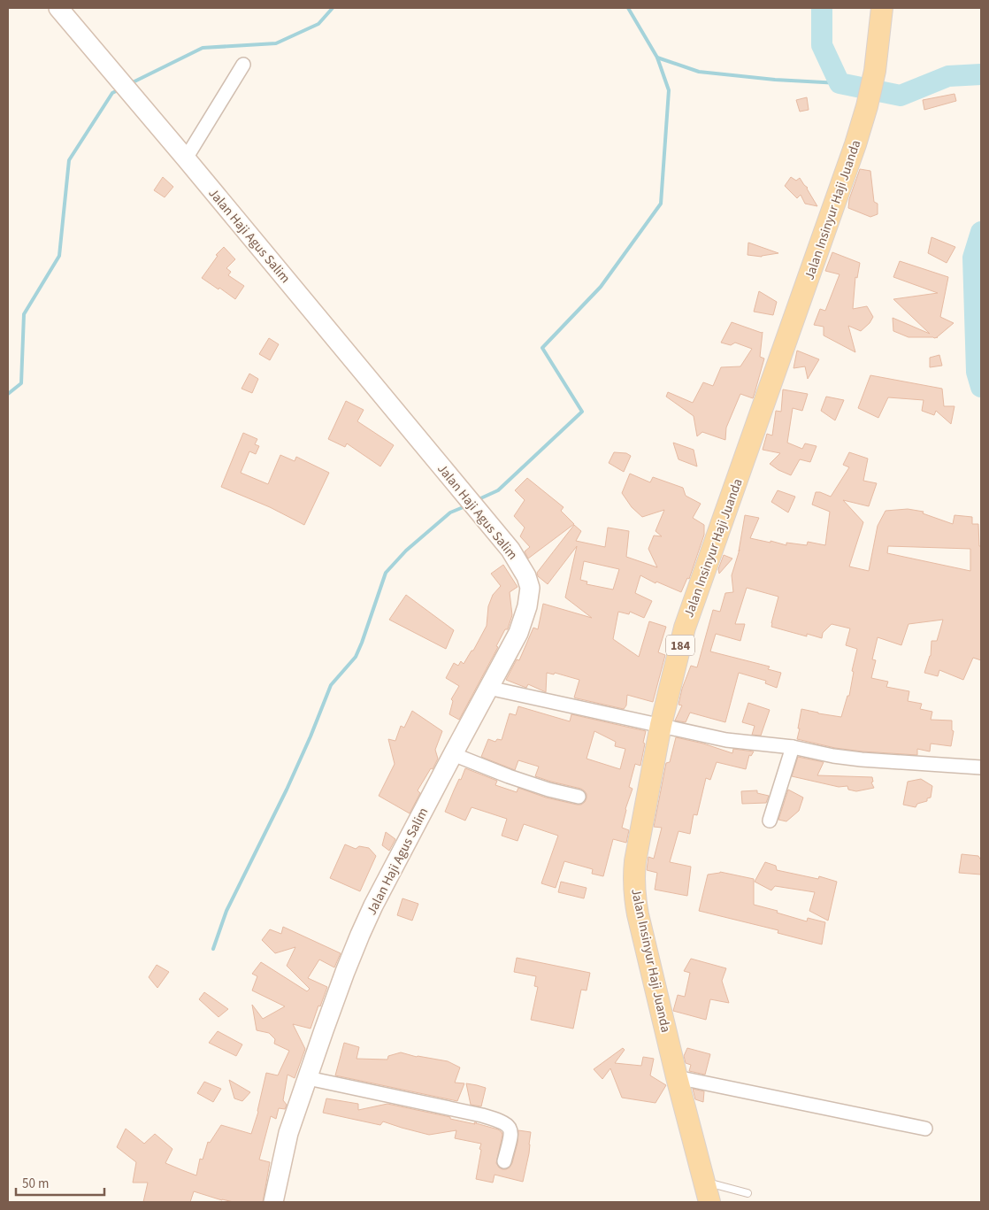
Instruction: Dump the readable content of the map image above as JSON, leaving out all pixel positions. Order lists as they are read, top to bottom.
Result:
{
  "streets": {
    "main road": ["Jalan Insinyur Haji Juanda", "184"],
    "street": ["Jalan Haji Agus Salim"]
  },
  "scale_bar": "50 m"
}
